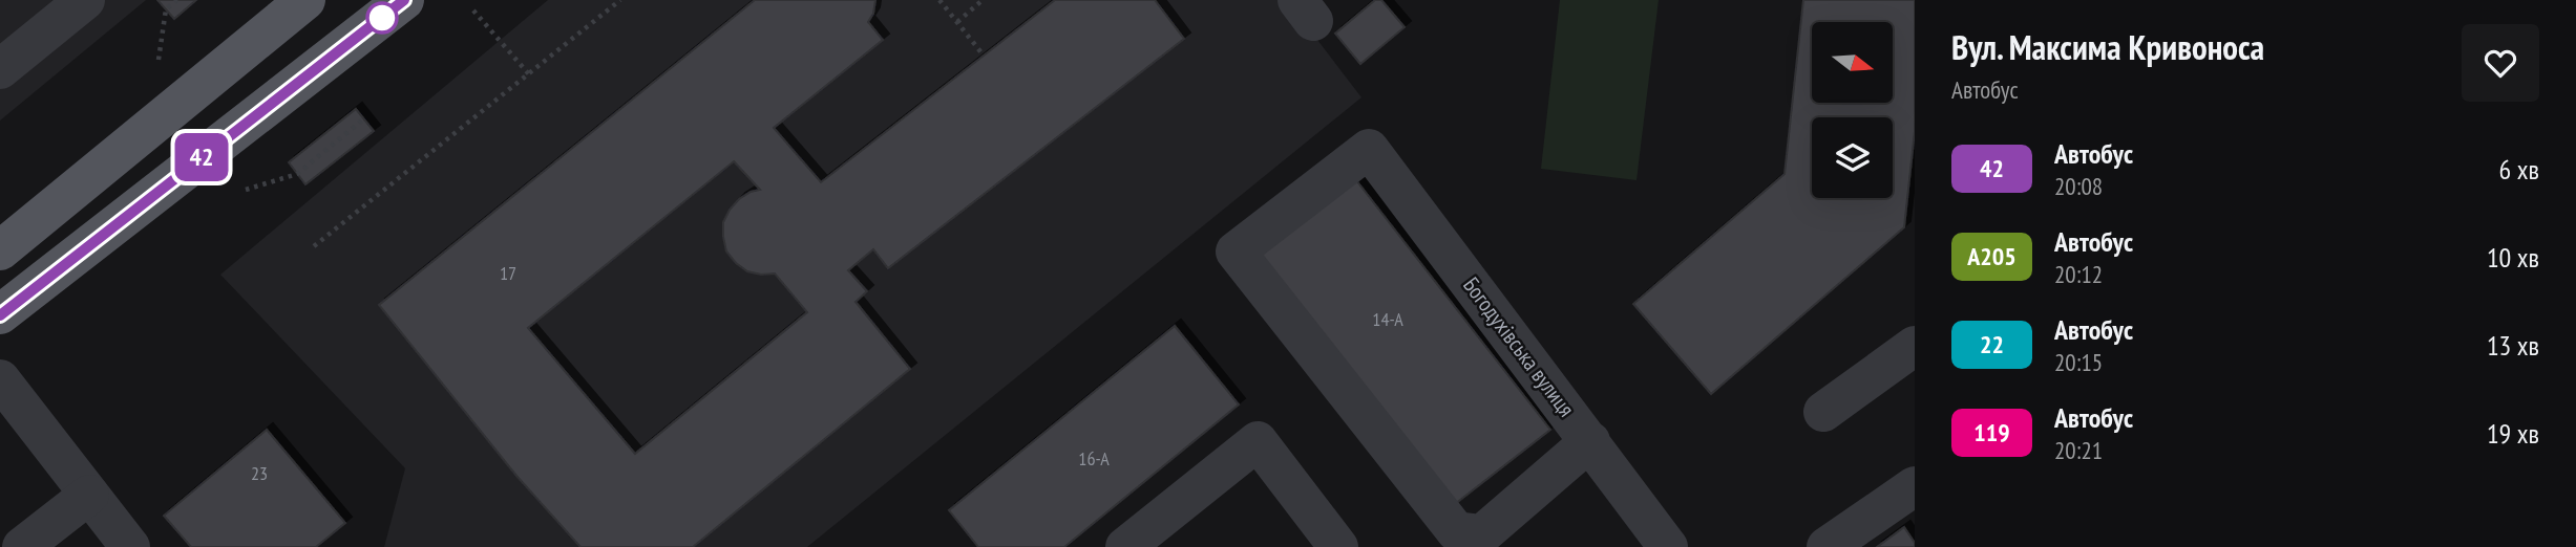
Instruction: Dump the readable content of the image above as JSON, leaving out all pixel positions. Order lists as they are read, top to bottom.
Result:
{
  "streets": {
    "lane": ["Богодухівська вулиця"]
  },
  "lines": ["bus line 42"],
  "house_numbers": [
    "17",
    "14-А",
    "16-А",
    "23"
  ],
  "north": "right",
  "page": {
    "on_map": "42",
    "heading": ["Вул. Максима Кривоноса", "Автобус"],
    "list": [
      {
        "mark": "42",
        "name": "Автобус",
        "note": "20:08",
        "value": "6 хв"
      },
      {
        "mark": "А205",
        "name": "Автобус",
        "note": "20:12",
        "value": "10 хв"
      },
      {
        "mark": "22",
        "name": "Автобус",
        "note": "20:15",
        "value": "13 хв"
      },
      {
        "mark": "119",
        "name": "Автобус",
        "note": "20:21",
        "value": "19 хв"
      }
    ]
  }
}
